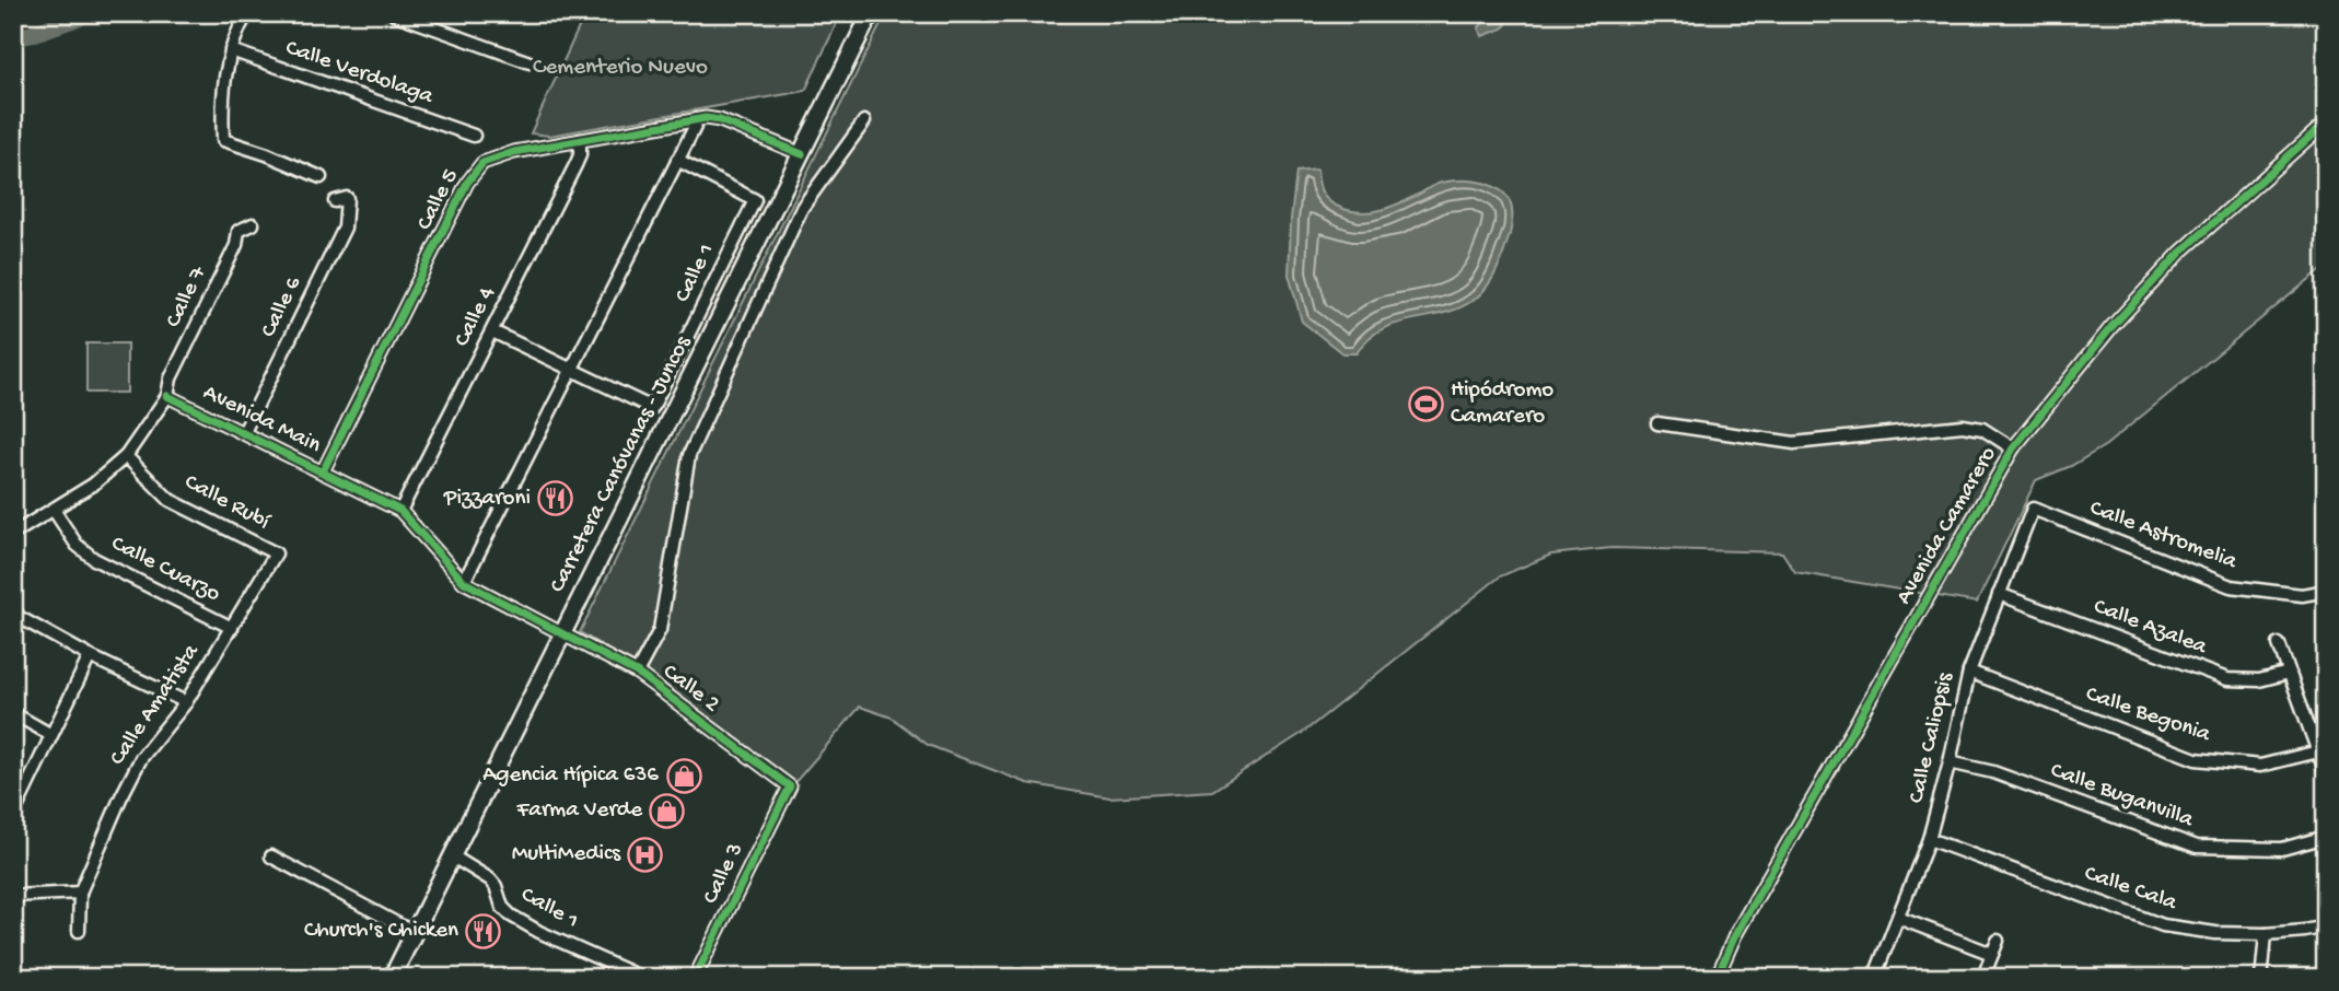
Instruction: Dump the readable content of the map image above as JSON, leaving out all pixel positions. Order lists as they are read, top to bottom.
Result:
{
  "streets": {
    "main road": ["Carretera Canóvanas - Juncos"],
    "street": [
      "Calle Verdolaga",
      "Calle 5",
      "Calle 1",
      "Calle 7",
      "Calle 6",
      "Calle 4",
      "Avenida Main",
      "Calle Rubí",
      "Avenida Camarero",
      "Calle Astromelia",
      "Calle Cuarzo",
      "Calle Azalea",
      "Calle 2",
      "Calle Amatista",
      "Calle Begonia",
      "Calle Caliopsis",
      "Calle Buganvilla",
      "Calle 3",
      "Calle Cala"
    ]
  },
  "crossings": [
    ["Calle 5", "Calle 4"],
    ["Calle 5", "Avenida Main"],
    ["Calle 5", "Carretera Canóvanas - Juncos"],
    ["Calle 1", "Calle 4"],
    ["Calle 1", "Carretera Canóvanas - Juncos"],
    ["Calle 7", "Avenida Main"],
    ["Calle 6", "Avenida Main"],
    ["Calle 4", "Avenida Main"],
    ["Avenida Main", "Carretera Canóvanas - Juncos"],
    ["Avenida Main", "Calle Rubí"],
    ["Avenida Main", "Calle Cuarzo"],
    ["Avenida Main", "Calle 2"],
    ["Carretera Canóvanas - Juncos", "Calle 2"],
    ["Calle Rubí", "Calle Amatista"],
    ["Calle Astromelia", "Calle Caliopsis"],
    ["Calle Cuarzo", "Calle Amatista"],
    ["Calle Azalea", "Calle Caliopsis"],
    ["Calle 2", "Calle 3"],
    ["Calle Begonia", "Calle Caliopsis"],
    ["Calle Caliopsis", "Calle Buganvilla"],
    ["Calle Caliopsis", "Calle Cala"]
  ],
  "parks": ["Cementerio Nuevo"],
  "places": {
    "sports": ["Hipódromo Camarero"],
    "restaurant": ["Pizzaroni", "Church's Chicken"],
    "shop": ["Agencia Hípica 636", "Farma Verde"],
    "hospital": ["MultiMedics"]
  }
}
